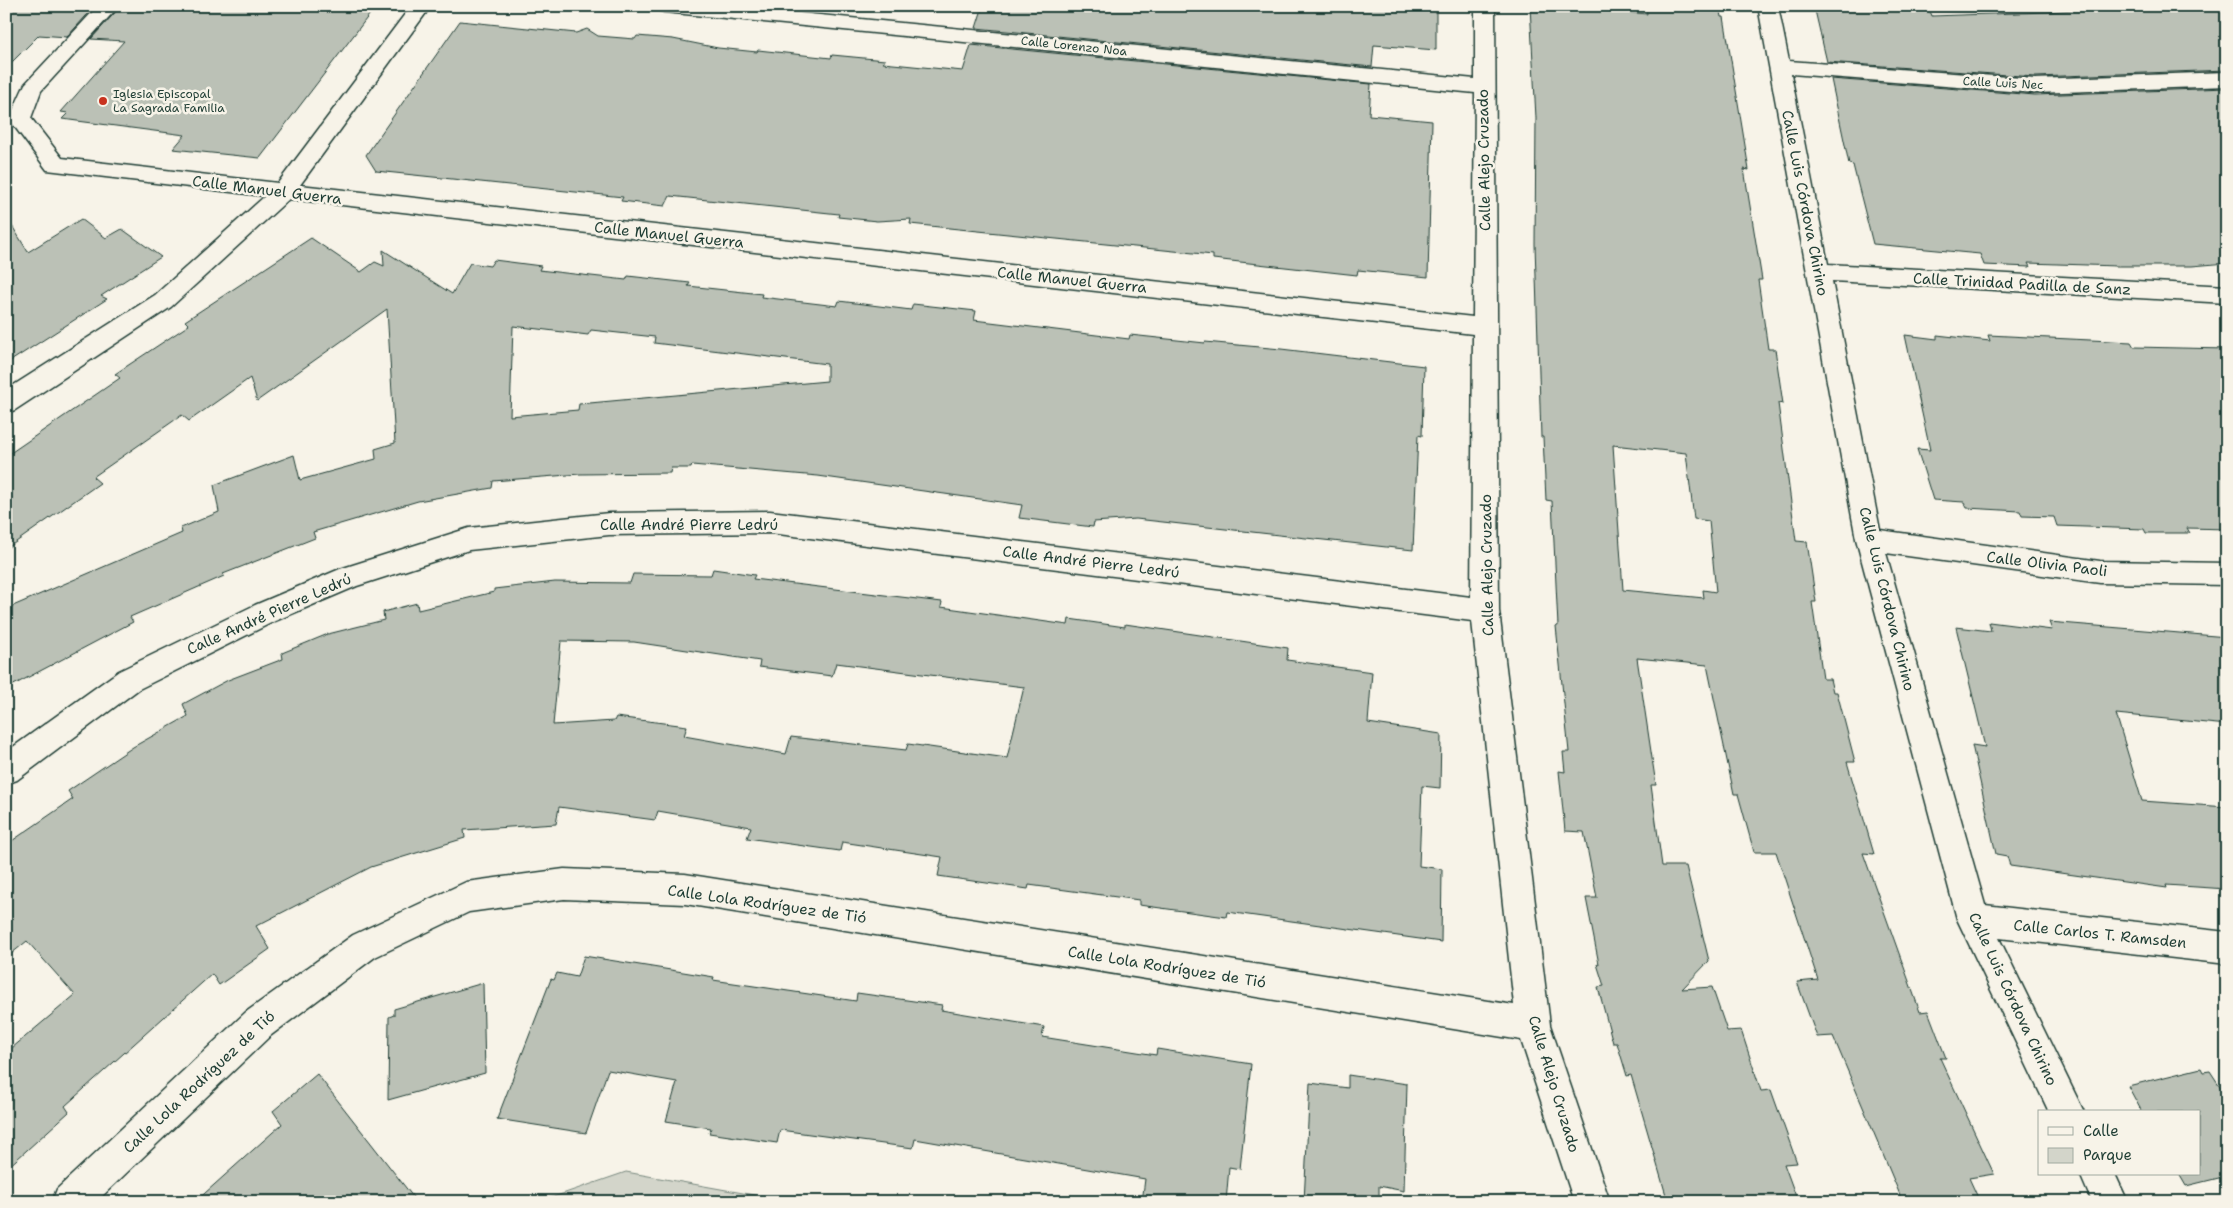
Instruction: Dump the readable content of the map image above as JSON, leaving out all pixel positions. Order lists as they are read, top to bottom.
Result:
{
  "streets": {
    "street": [
      "Calle Lorenzo Noa",
      "Calle Luis Nec",
      "Calle Alejo Cruzado",
      "Calle Manuel Guerra",
      "Calle Luis Córdova Chirino",
      "Calle Trinidad Padilla de Sanz",
      "Calle André Pierre Ledrú",
      "Calle Olivia Paoli",
      "Calle Lola Rodríguez de Tió",
      "Calle Carlos T. Ramsden"
    ]
  },
  "crossings": [
    ["Calle Lorenzo Noa", "Calle Alejo Cruzado"],
    ["Calle Luis Nec", "Calle Luis Córdova Chirino"],
    ["Calle Alejo Cruzado", "Calle Manuel Guerra"],
    ["Calle Alejo Cruzado", "Calle André Pierre Ledrú"],
    ["Calle Alejo Cruzado", "Calle Lola Rodríguez de Tió"],
    ["Calle Luis Córdova Chirino", "Calle Trinidad Padilla de Sanz"],
    ["Calle Luis Córdova Chirino", "Calle Olivia Paoli"],
    ["Calle Luis Córdova Chirino", "Calle Carlos T. Ramsden"]
  ],
  "places": ["Iglesia Episcopal La Sagrada Familia"],
  "legend": ["Calle", "Parque"]
}
